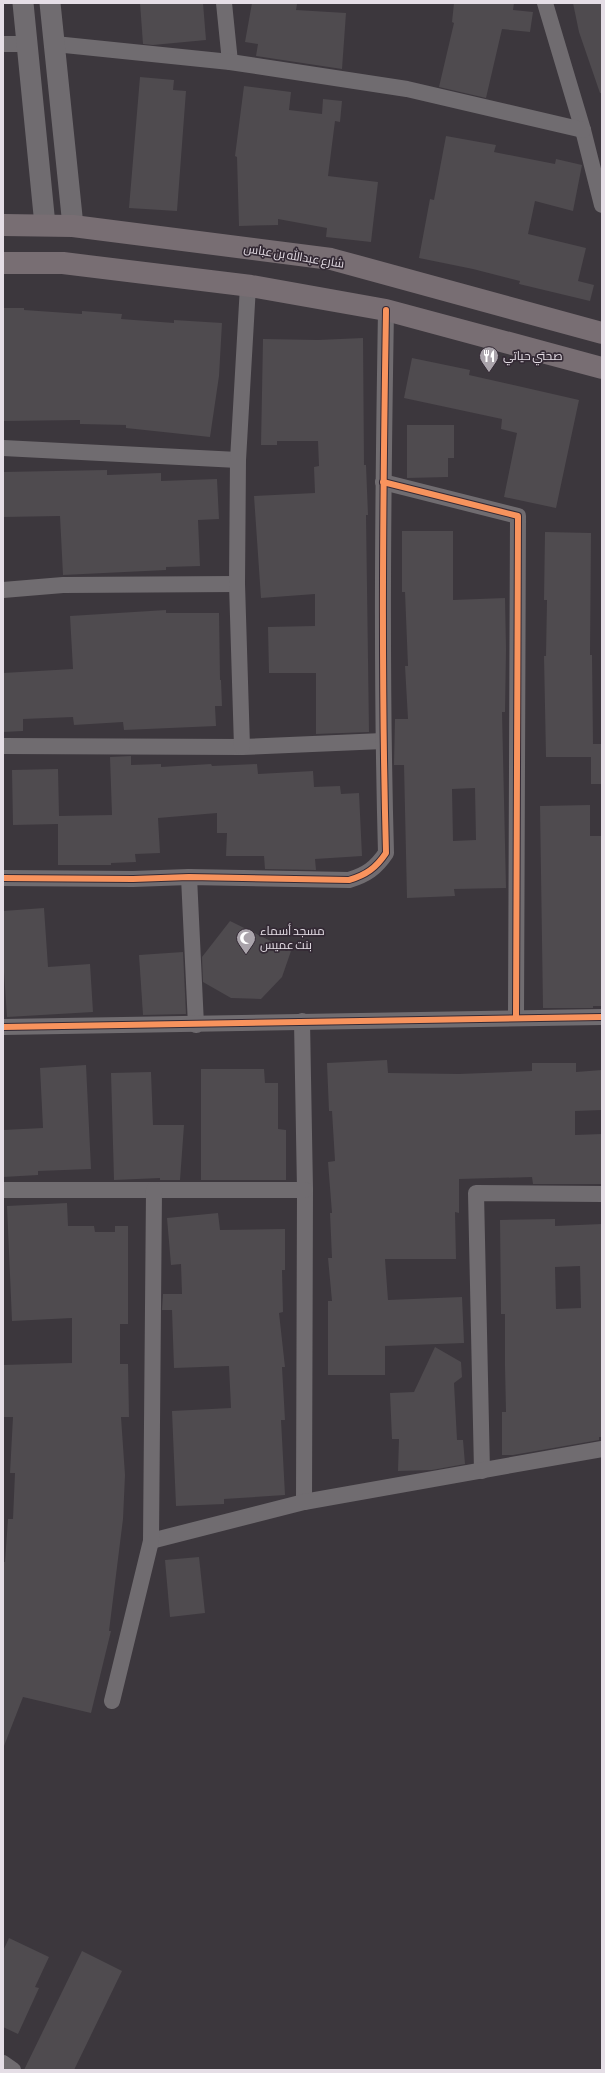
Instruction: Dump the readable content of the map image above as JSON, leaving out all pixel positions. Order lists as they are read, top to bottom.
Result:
{
  "streets": {
    "main road": ["شارع عبدالله بن عباس"]
  },
  "places": {
    "restaurant": ["صحتي حياتي"],
    "mosque": ["مسجد أسماء بنت عميس"]
  }
}
